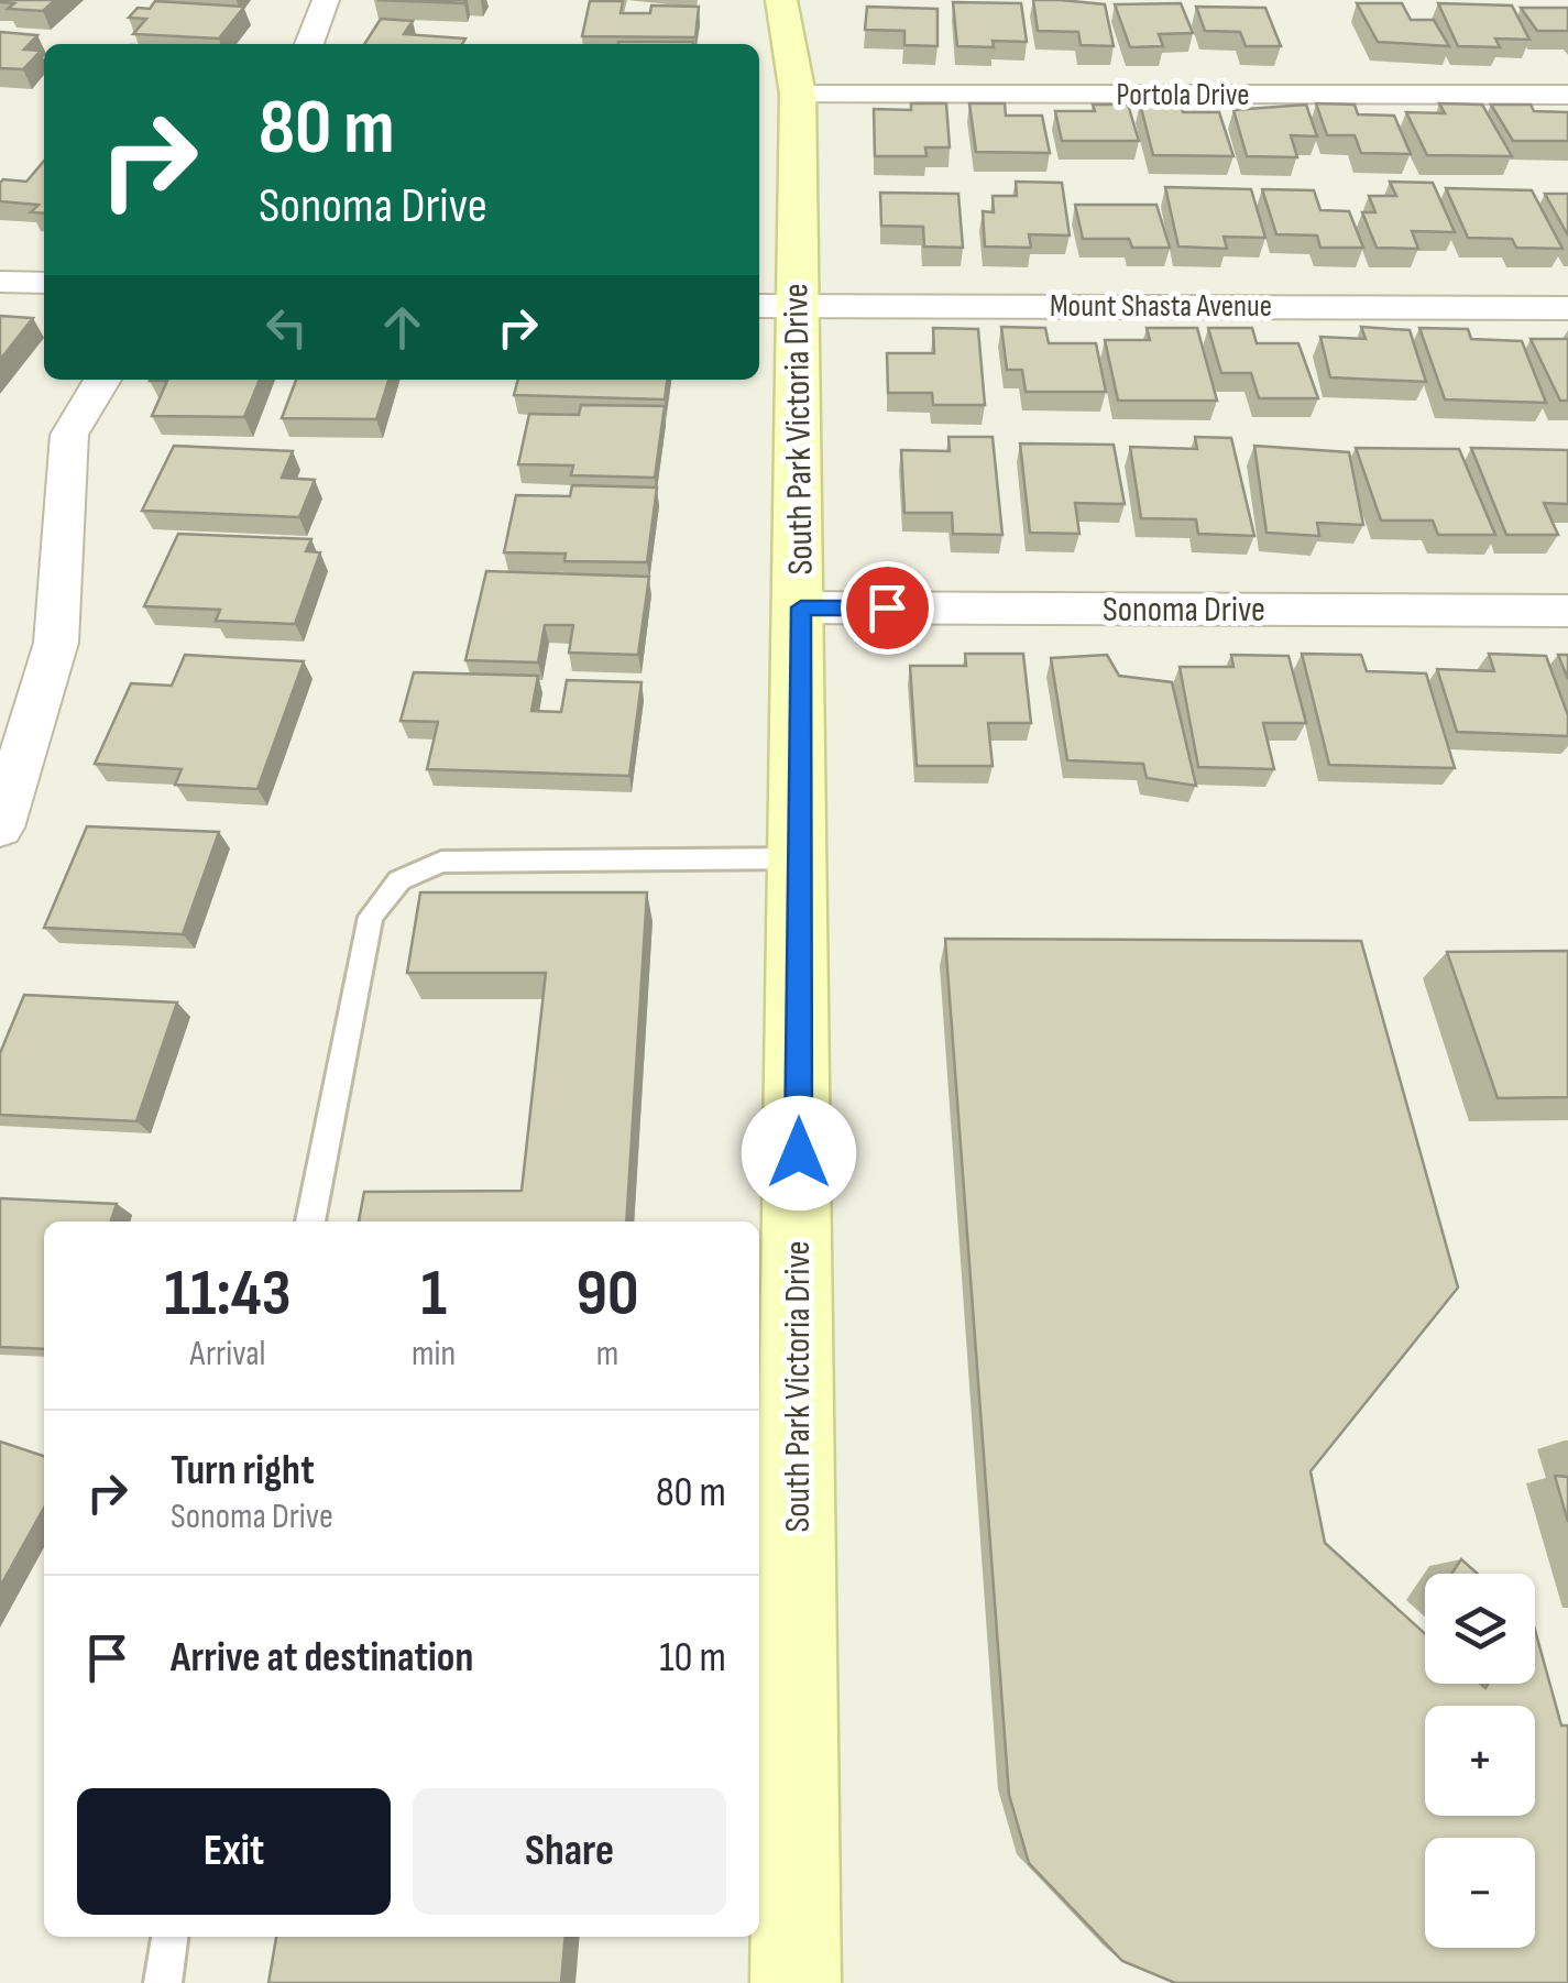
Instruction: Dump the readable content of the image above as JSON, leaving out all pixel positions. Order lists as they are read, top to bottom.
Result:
{
  "streets": {
    "main road": ["South Park Victoria Drive"],
    "street": ["Portola Drive", "Mount Shasta Avenue", "Sonoma Drive"]
  },
  "crossings": [
    ["Portola Drive", "South Park Victoria Drive"],
    ["Mount Shasta Avenue", "South Park Victoria Drive"],
    ["South Park Victoria Drive", "Sonoma Drive"]
  ],
  "page": {
    "turn": ["80 m", "Sonoma Drive"],
    "eta": [
      "11:43",
      "Arrival",
      "1",
      "min",
      "90",
      "m"
    ],
    "list": [
      {
        "name": "Turn right",
        "note": "Sonoma Drive",
        "value": "80 m"
      },
      {
        "name": "Arrive at destination",
        "value": "10 m"
      }
    ],
    "map_buttons": ["+", "−"],
    "buttons": ["Exit", "Share"]
  }
}
